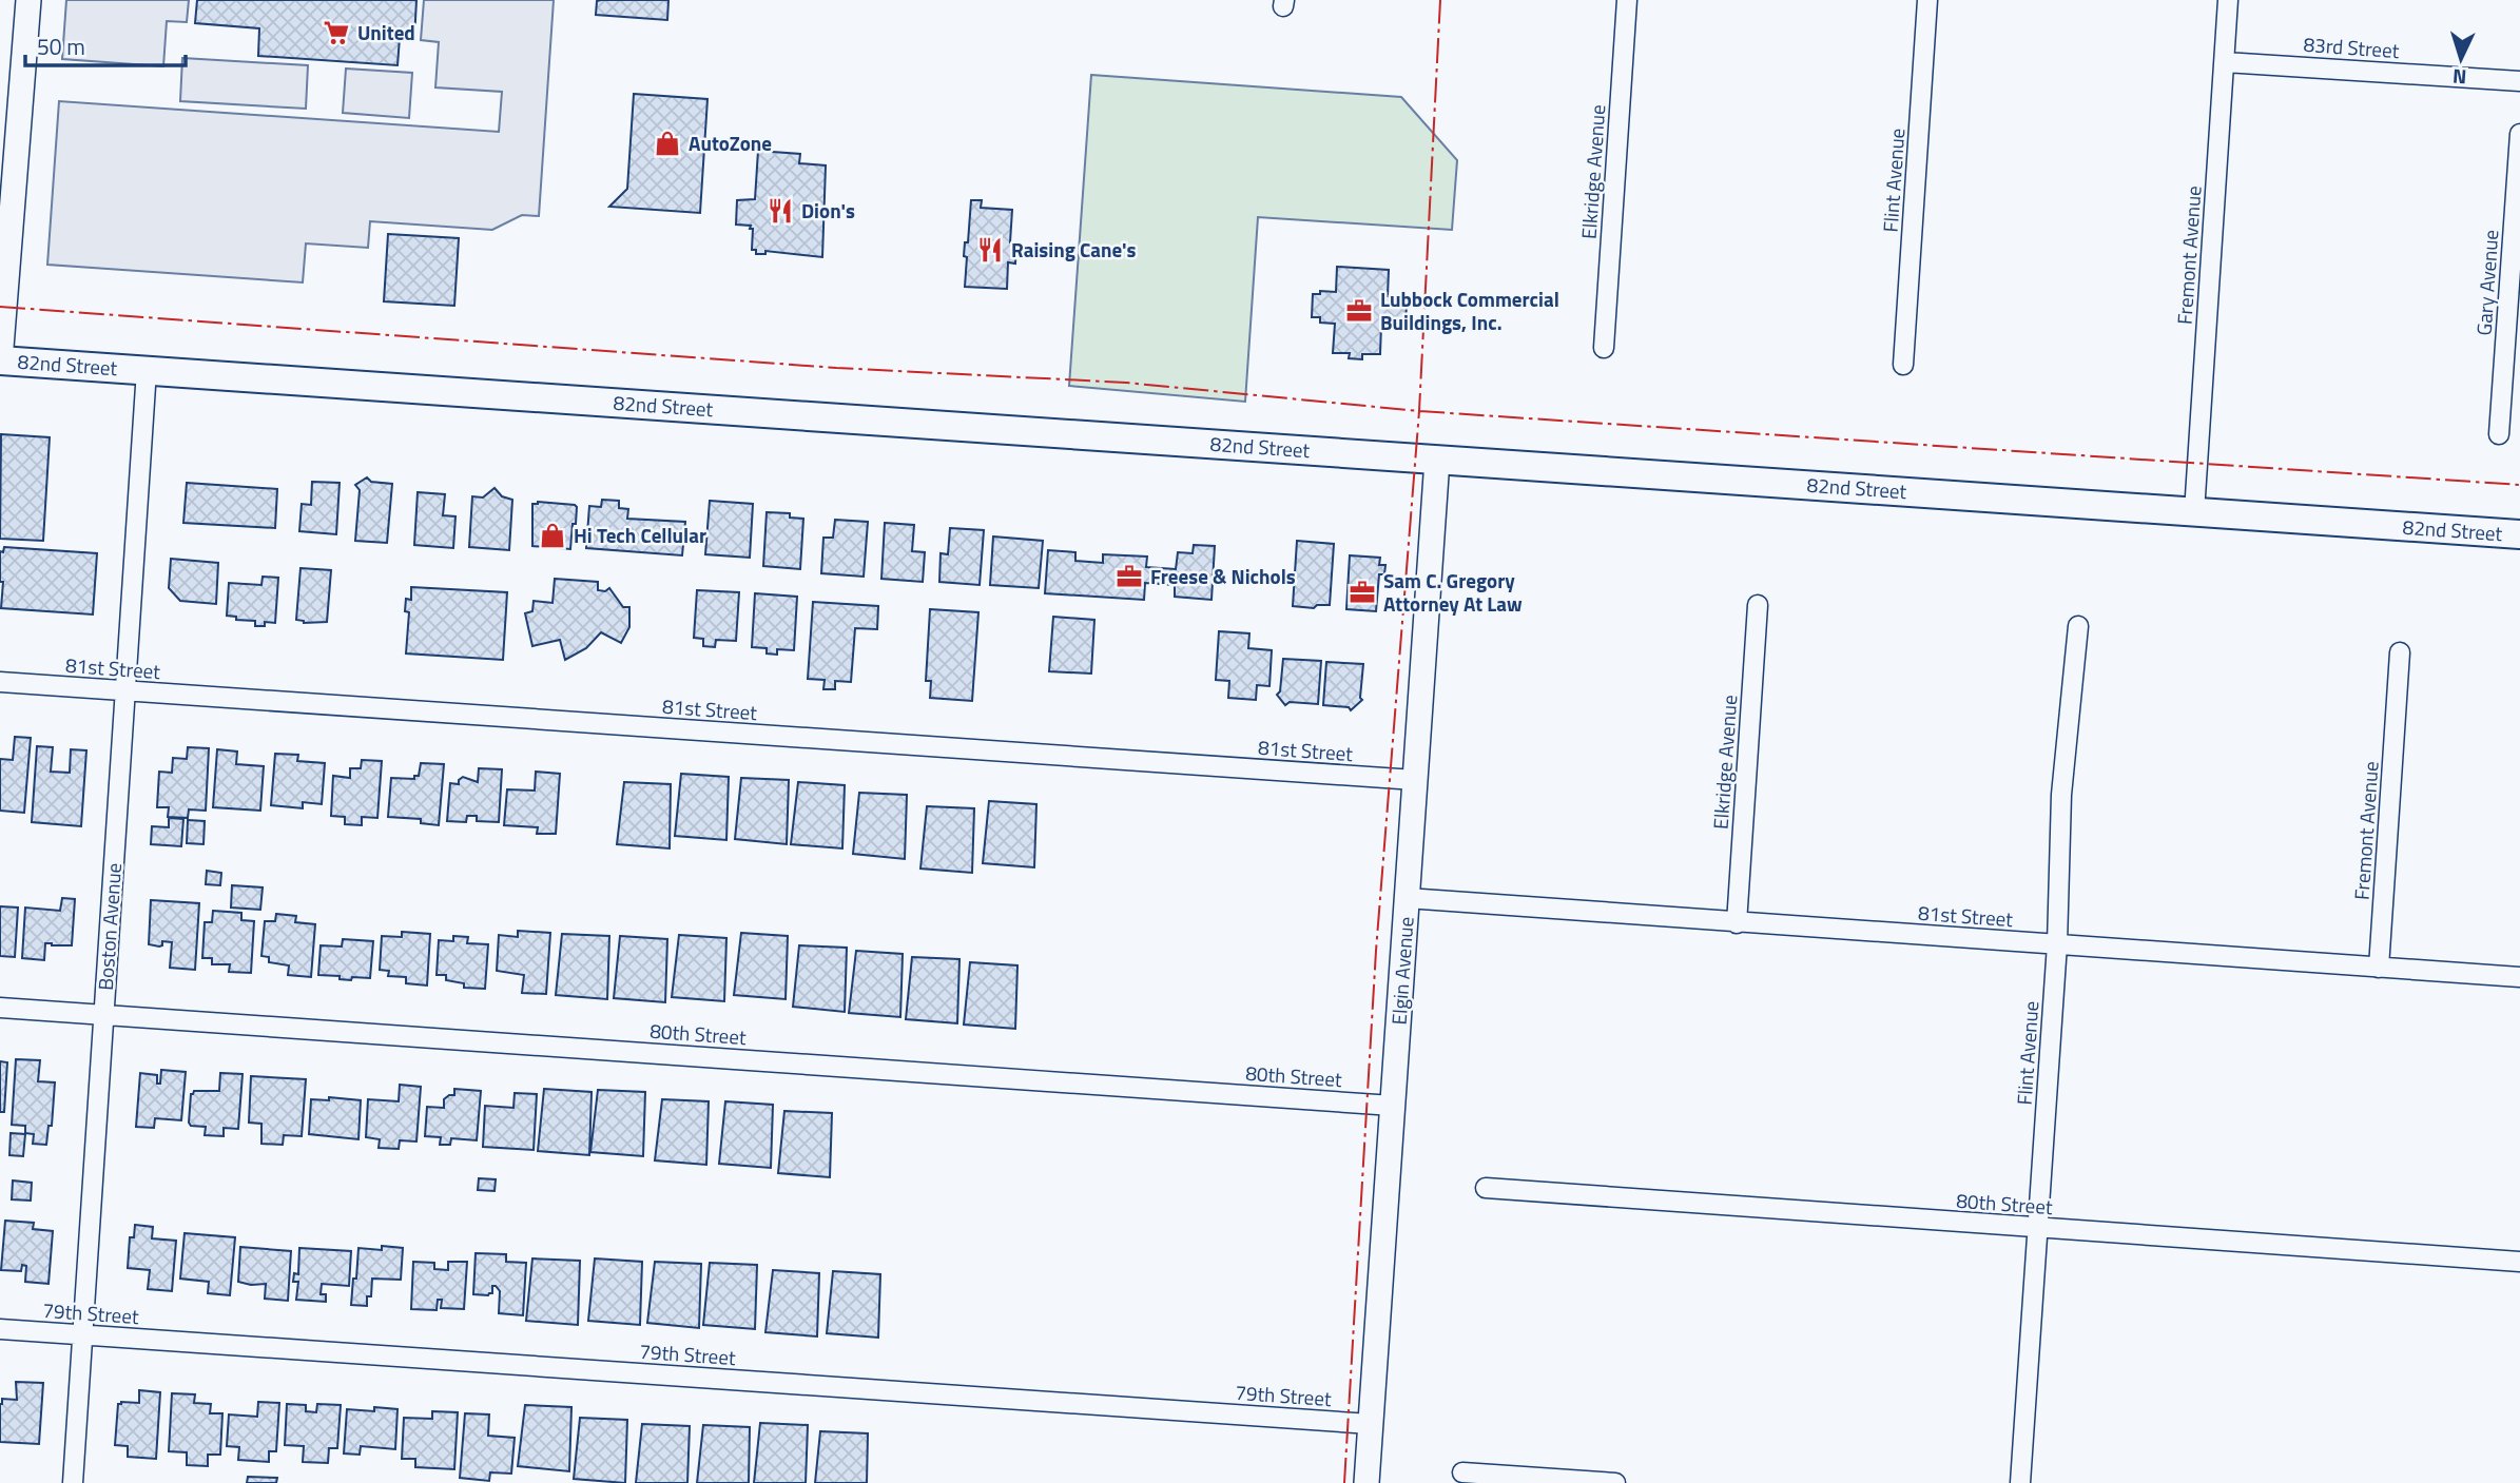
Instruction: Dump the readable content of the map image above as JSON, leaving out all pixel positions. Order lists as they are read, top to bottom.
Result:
{
  "streets": {
    "main road": ["82nd Street"],
    "street": [
      "83rd Street",
      "Elkridge Avenue",
      "Flint Avenue",
      "Fremont Avenue",
      "Gary Avenue",
      "81st Street",
      "Boston Avenue",
      "Elgin Avenue",
      "80th Street",
      "79th Street"
    ]
  },
  "crossings": [
    ["83rd Street", "Fremont Avenue"],
    ["Elkridge Avenue", "81st Street"],
    ["Flint Avenue", "81st Street"],
    ["Flint Avenue", "80th Street"],
    ["Fremont Avenue", "82nd Street"],
    ["Fremont Avenue", "81st Street"],
    ["82nd Street", "Boston Avenue"],
    ["82nd Street", "Elgin Avenue"],
    ["81st Street", "Boston Avenue"],
    ["81st Street", "Elgin Avenue"],
    ["Boston Avenue", "80th Street"],
    ["Boston Avenue", "79th Street"],
    ["Elgin Avenue", "80th Street"],
    ["Elgin Avenue", "79th Street"]
  ],
  "places": {
    "supermarket": ["United"],
    "shop": ["AutoZone", "Hi Tech Cellular"],
    "restaurant": ["Dion's", "Raising Cane's"],
    "office": ["Lubbock Commercial Buildings, Inc.", "Freese & Nichols", "Sam C. Gregory Attorney At Law"]
  },
  "scale_bar": "50 m",
  "north": "bottom"
}
